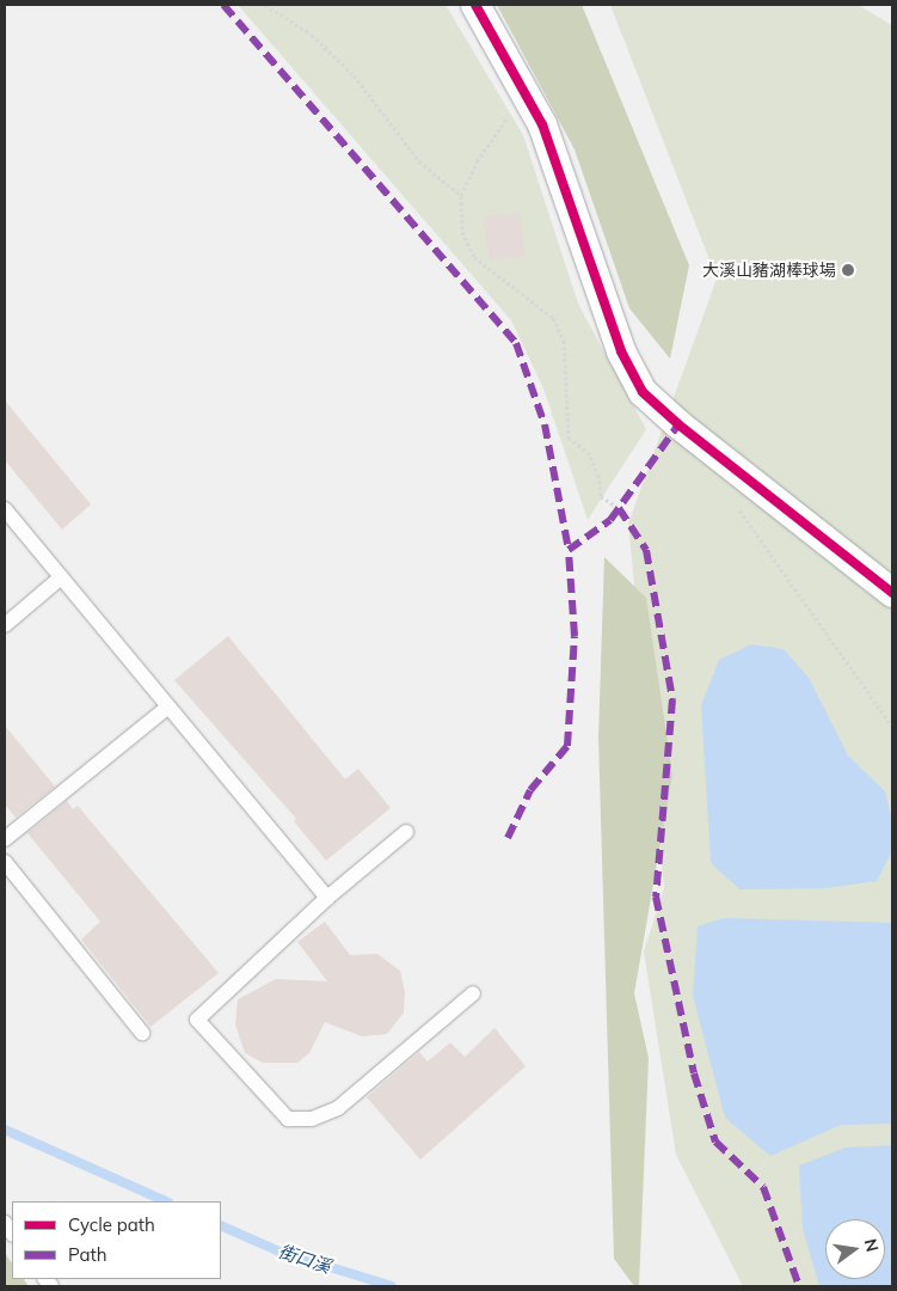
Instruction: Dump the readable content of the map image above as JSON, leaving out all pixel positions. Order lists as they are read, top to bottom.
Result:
{
  "water": ["街口溪"],
  "places": ["大溪山豬湖棒球場"],
  "legend": ["Cycle path", "Path"],
  "north": "right"
}
